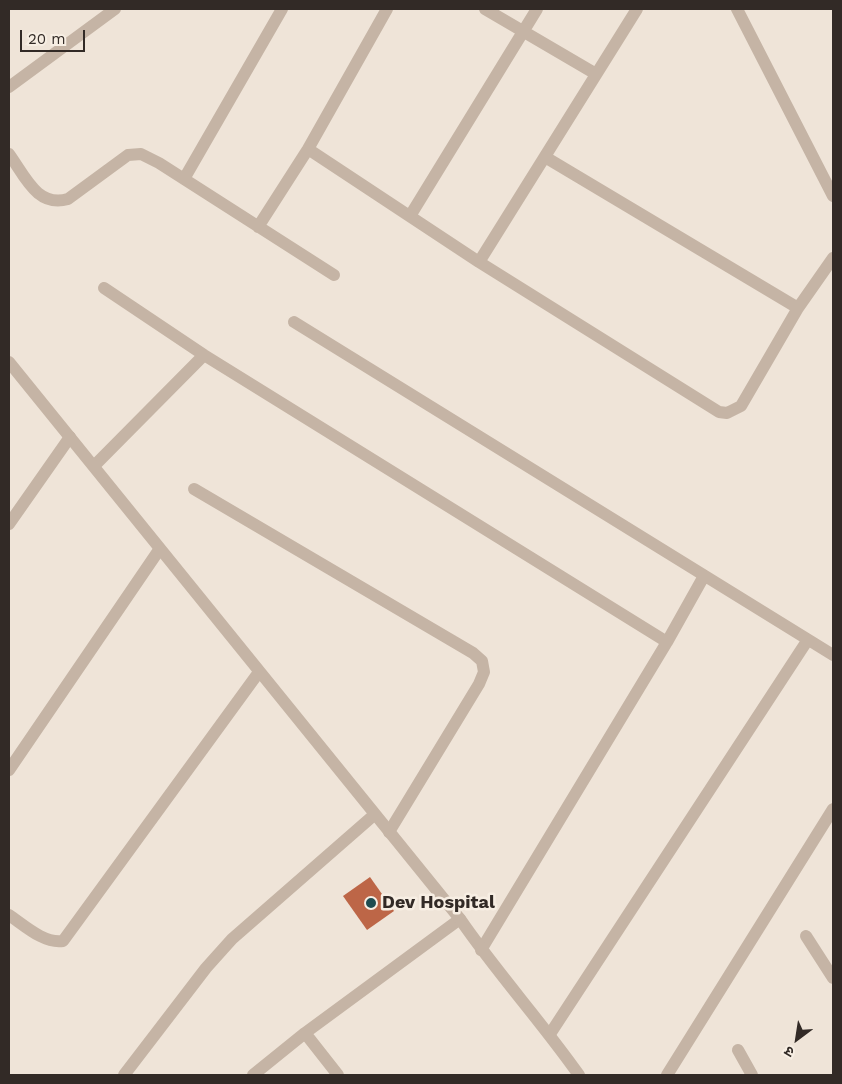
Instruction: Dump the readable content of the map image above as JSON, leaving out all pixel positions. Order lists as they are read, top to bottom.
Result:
{
  "places": ["Dev Hospital"],
  "scale_bar": "20 m",
  "north": "bottom left"
}
